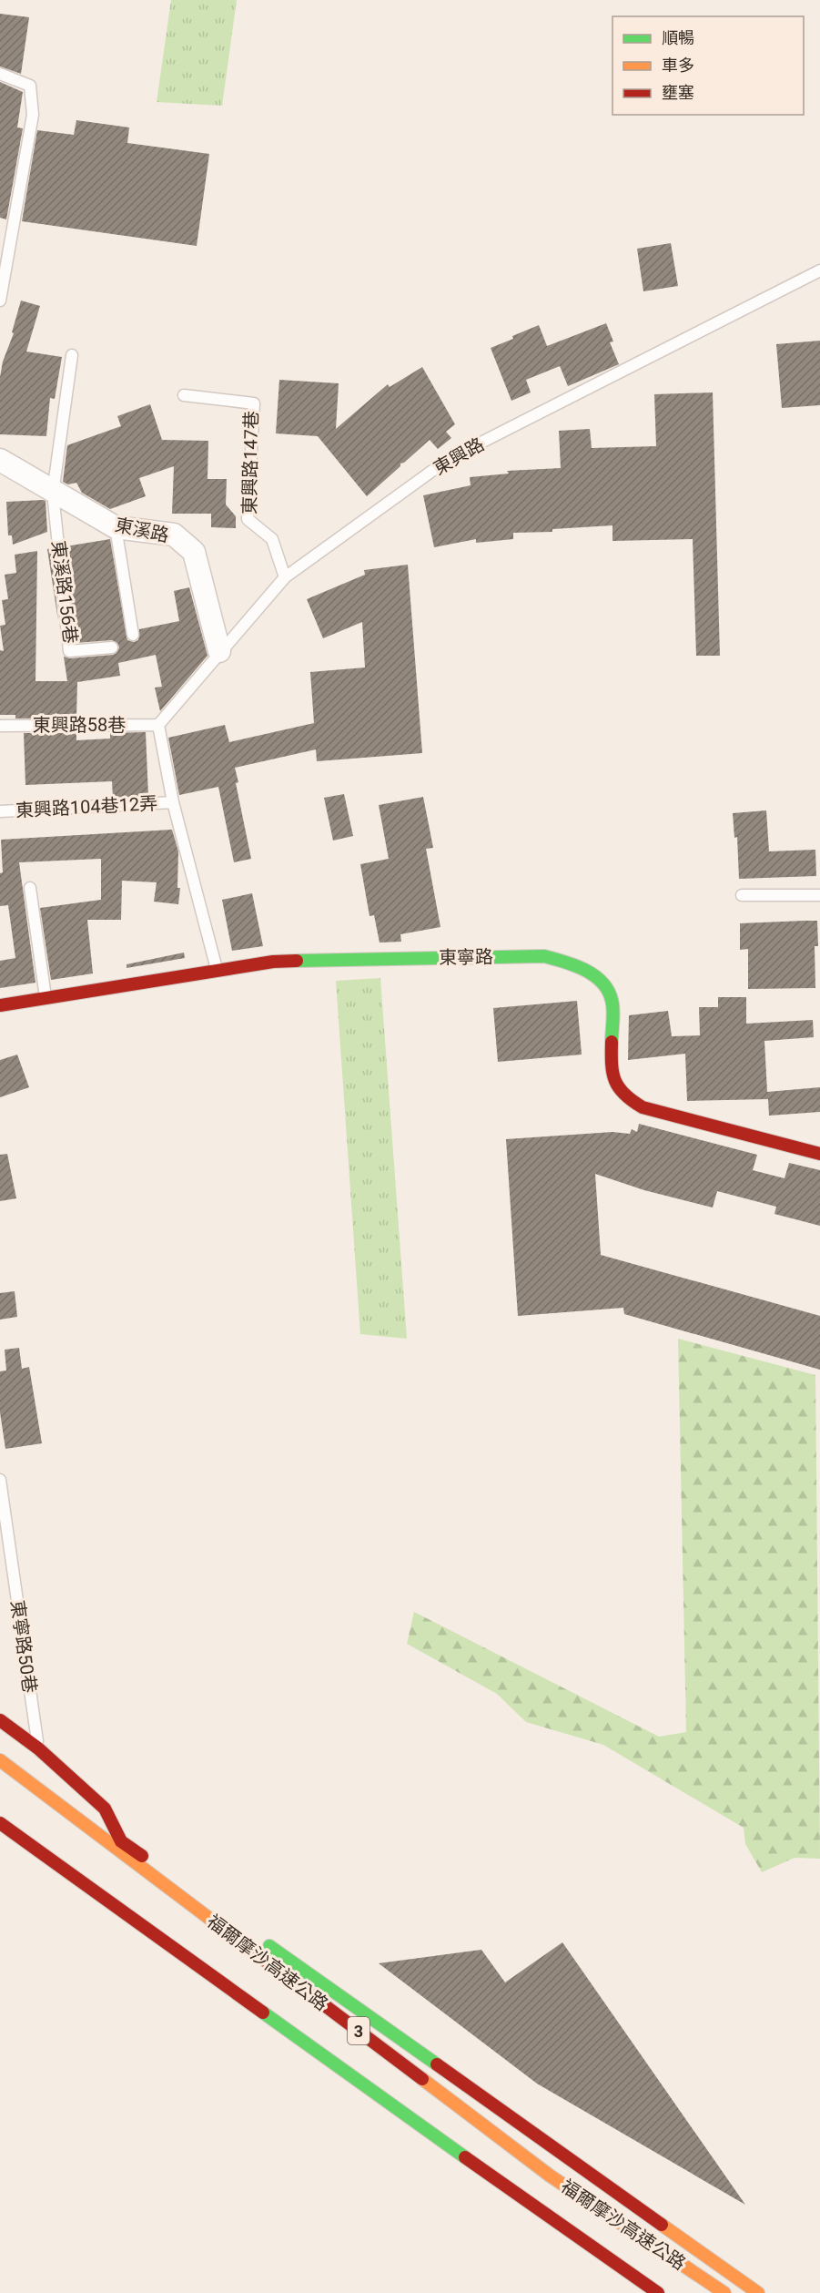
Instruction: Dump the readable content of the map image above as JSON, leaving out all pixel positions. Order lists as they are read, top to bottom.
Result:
{
  "streets": {
    "main road": ["東寧路", "福爾摩沙高速公路", "3"],
    "street": ["東溪路"],
    "lane": [
      "東興路",
      "東興路147巷",
      "東溪路156巷",
      "東興路58巷",
      "東興路104巷12弄",
      "東寧路50巷"
    ]
  },
  "crossings": [
    ["東興路", "東興路147巷"],
    ["東興路", "東溪路"],
    ["東興路", "東興路58巷"],
    ["東溪路", "東溪路156巷"]
  ],
  "legend": ["順暢", "車多", "壅塞"]
}
